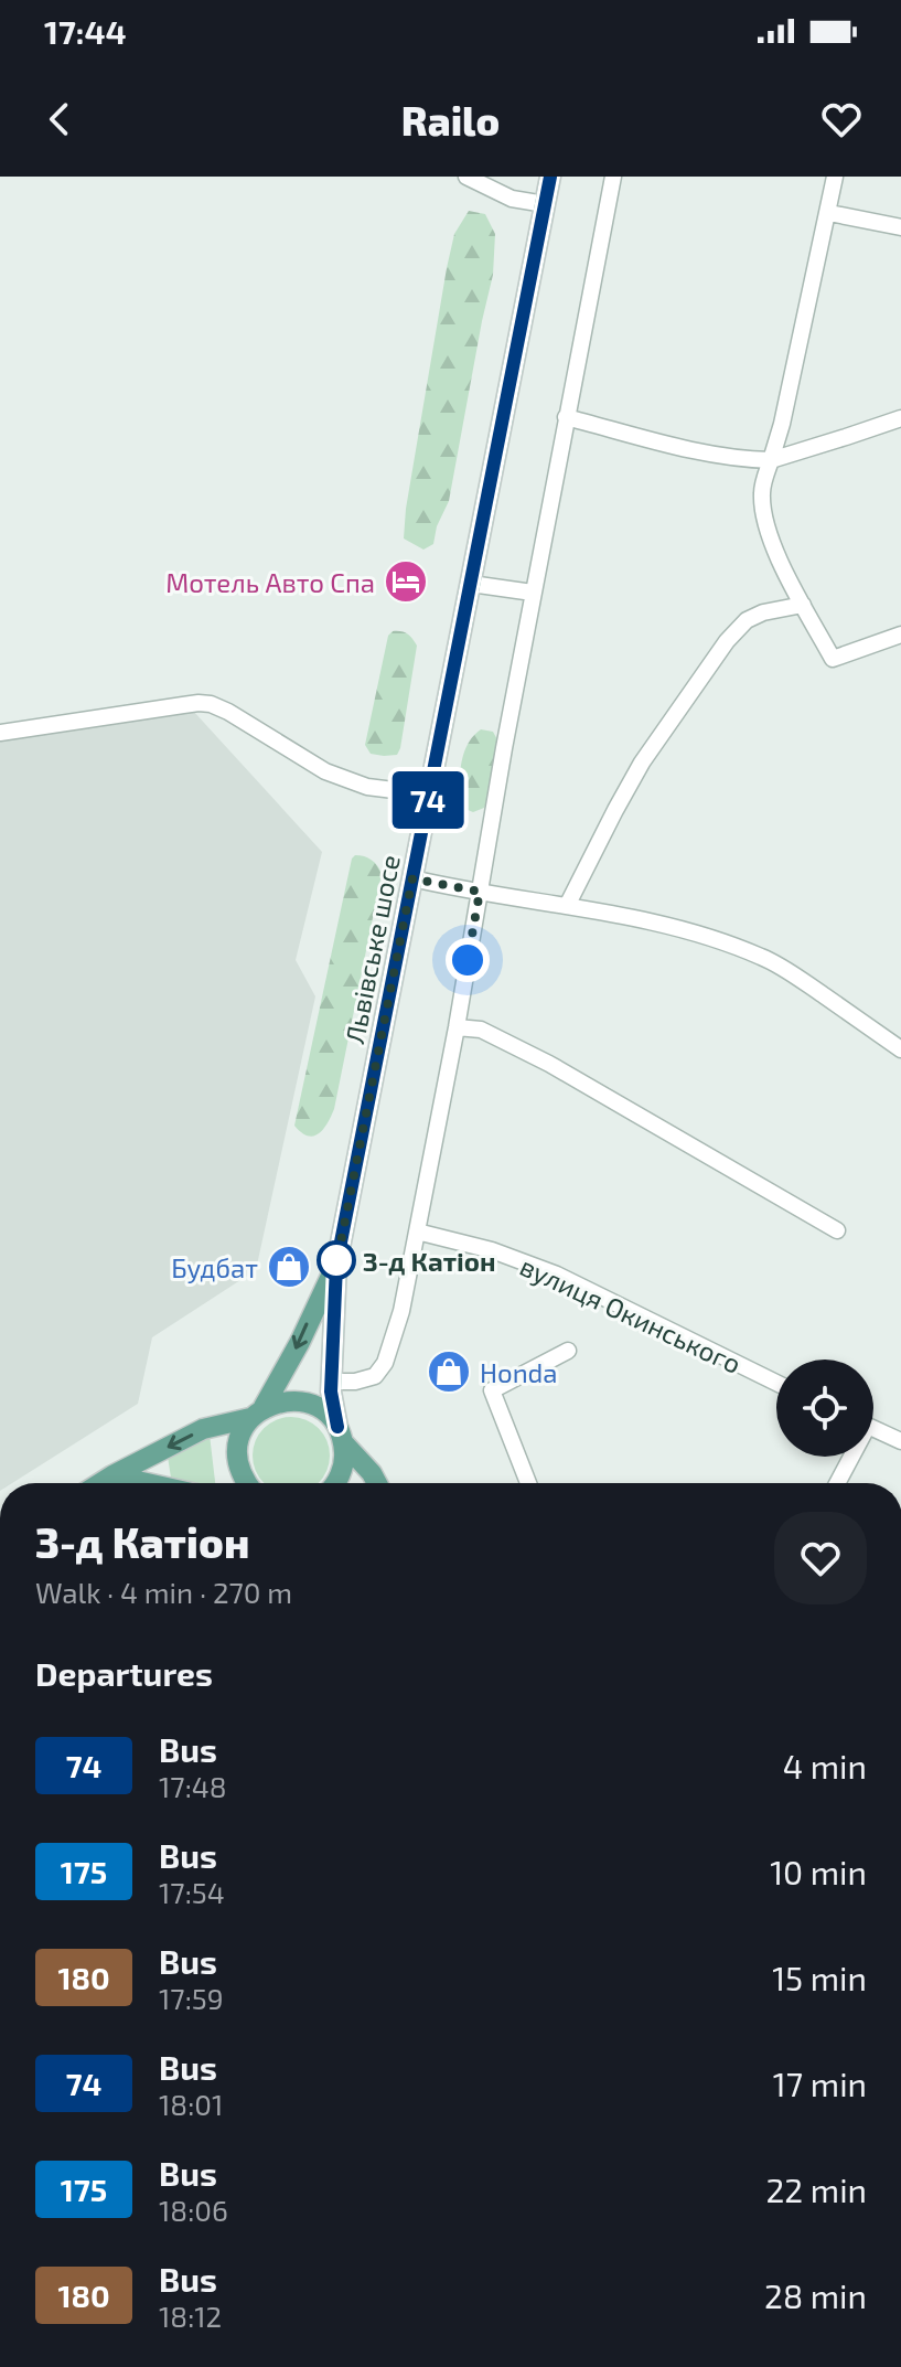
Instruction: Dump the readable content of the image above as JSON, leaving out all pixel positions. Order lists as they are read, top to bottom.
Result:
{
  "streets": {
    "main road": ["Львівське шосе"],
    "street": ["вулиця Окинського"]
  },
  "places": {
    "hotel": ["Мотель Авто Спа"],
    "other": ["З-д Катіон"],
    "shop": ["Будбат", "Honda"]
  },
  "lines": ["bus line 74"],
  "page": {
    "status": "17:44",
    "header": "Railo",
    "on_map": "74",
    "heading": [
      ["З-д Катіон", "Walk · 4 min · 270 m"],
      "Departures"
    ],
    "list": [
      {
        "mark": "74",
        "name": "Bus",
        "note": "17:48",
        "value": "4 min"
      },
      {
        "mark": "175",
        "name": "Bus",
        "note": "17:54",
        "value": "10 min"
      },
      {
        "mark": "180",
        "name": "Bus",
        "note": "17:59",
        "value": "15 min"
      },
      {
        "mark": "74",
        "name": "Bus",
        "note": "18:01",
        "value": "17 min"
      },
      {
        "mark": "175",
        "name": "Bus",
        "note": "18:06",
        "value": "22 min"
      },
      {
        "mark": "180",
        "name": "Bus",
        "note": "18:12",
        "value": "28 min"
      }
    ]
  }
}
